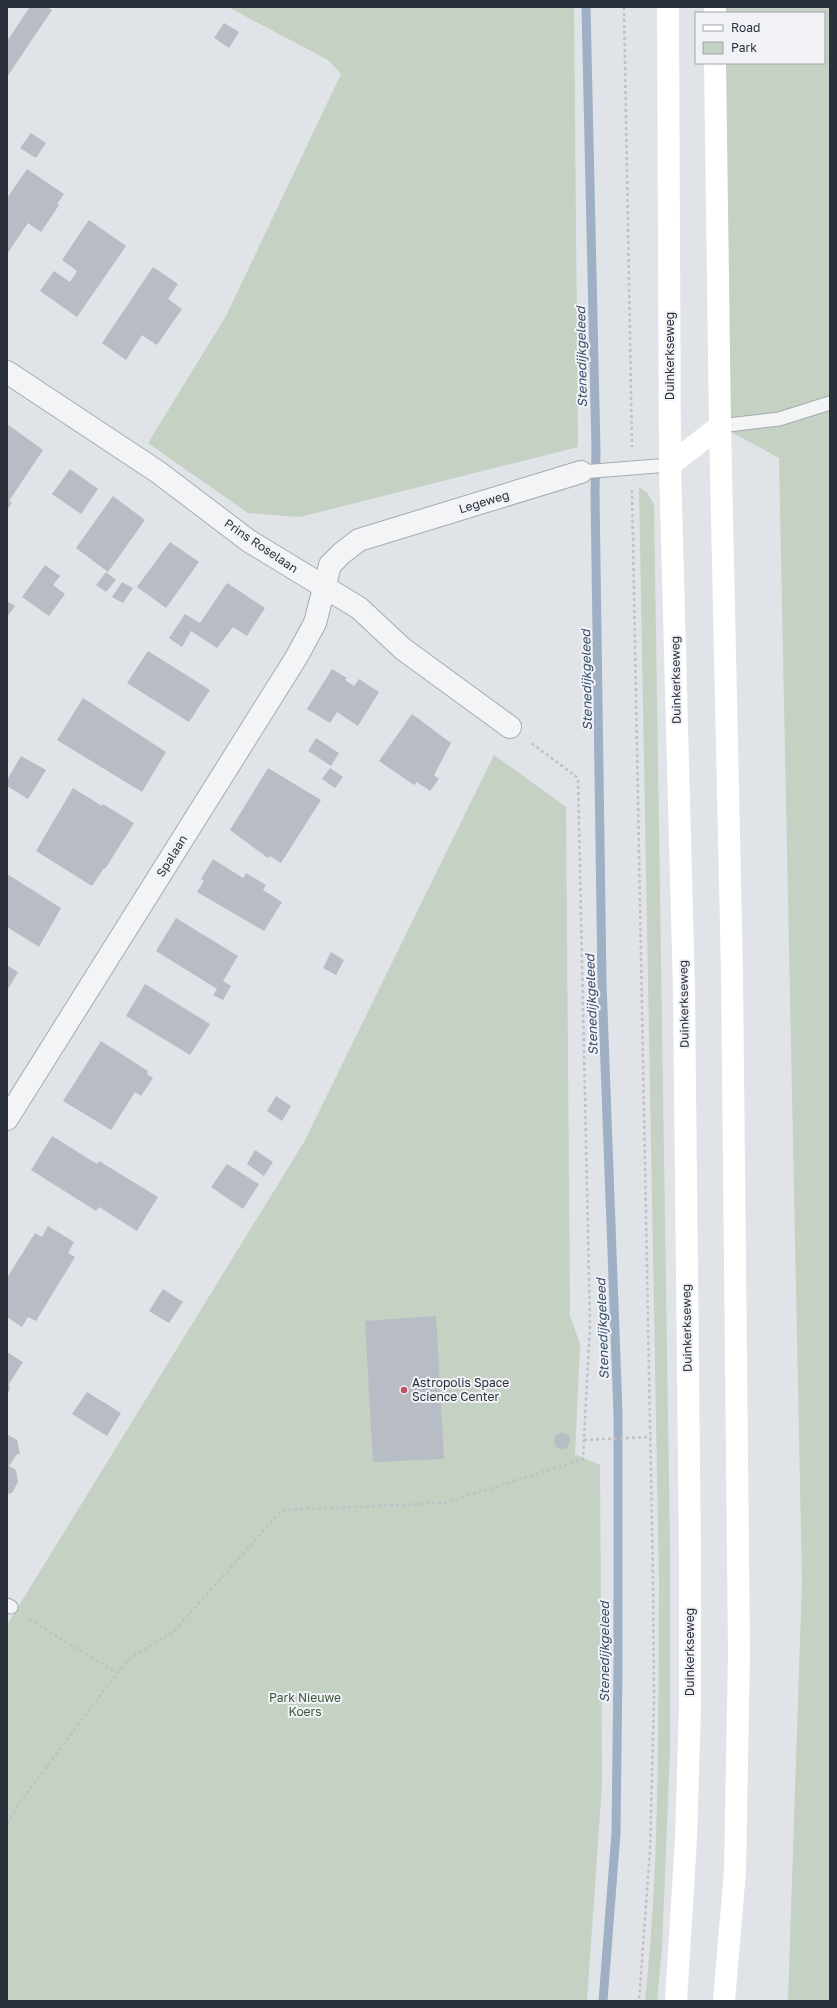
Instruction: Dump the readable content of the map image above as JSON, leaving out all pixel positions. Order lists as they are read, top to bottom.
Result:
{
  "streets": {
    "main road": ["Duinkerkseweg"],
    "street": ["Legeweg", "Prins Roselaan", "Spalaan"]
  },
  "crossings": [
    ["Duinkerkseweg", "Legeweg"],
    ["Legeweg", "Prins Roselaan"],
    ["Legeweg", "Spalaan"],
    ["Prins Roselaan", "Spalaan"]
  ],
  "water": ["Stenedijkgeleed"],
  "parks": ["Park Nieuwe Koers"],
  "places": ["Astropolis Space Science Center"],
  "legend": ["Road", "Park"]
}
